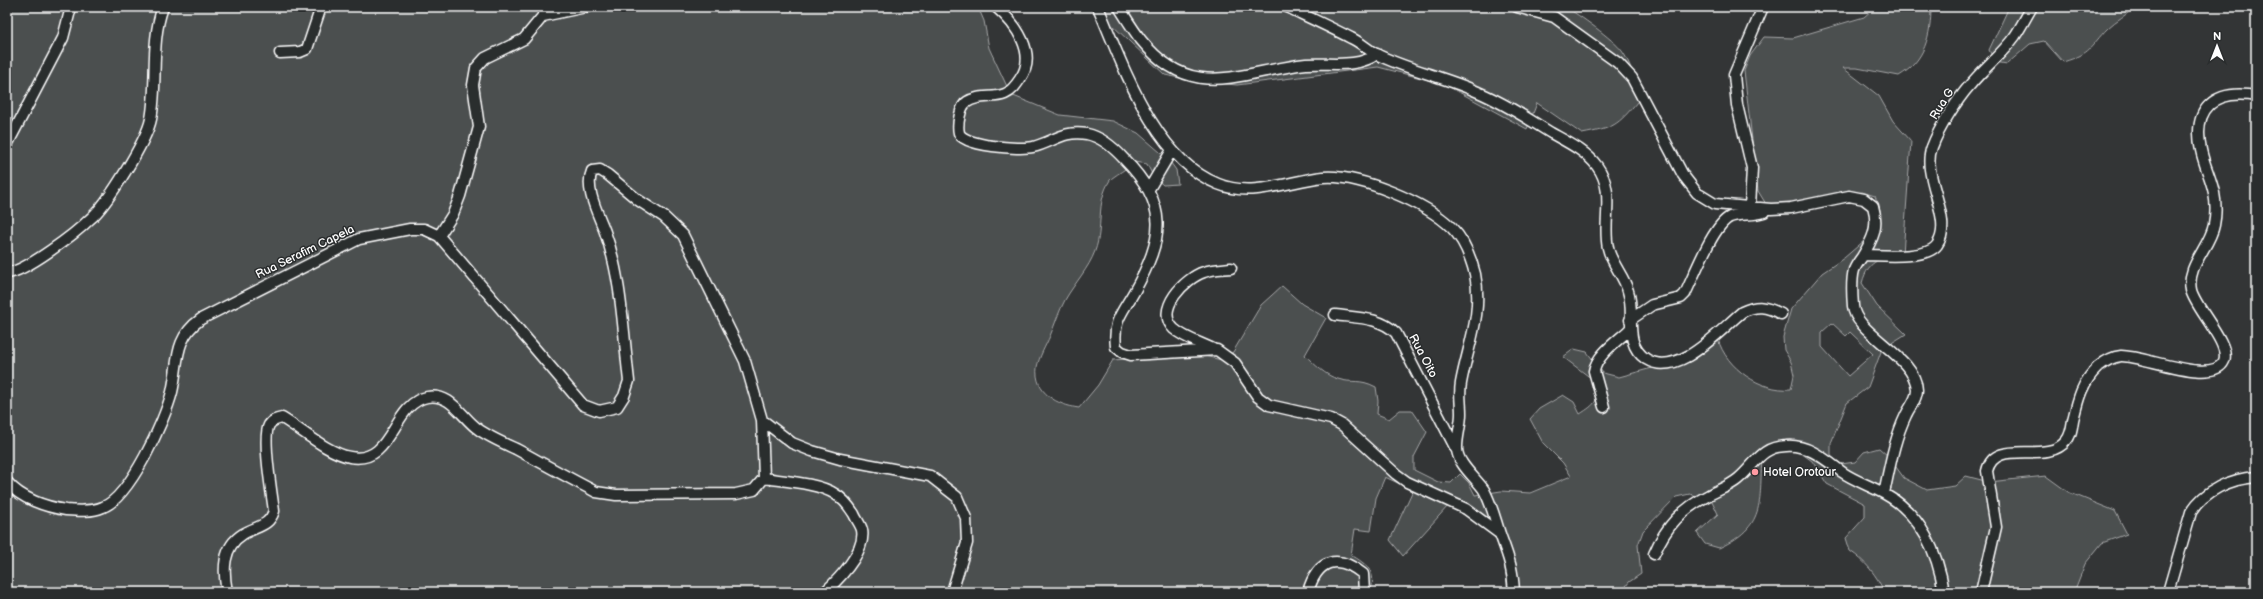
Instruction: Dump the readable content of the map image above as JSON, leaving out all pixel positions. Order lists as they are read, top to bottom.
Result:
{
  "streets": {
    "street": ["Rua G", "Rua Serafim Capela", "Rua Oito"]
  },
  "places": ["Hotel Orotour"],
  "north": "top"
}
